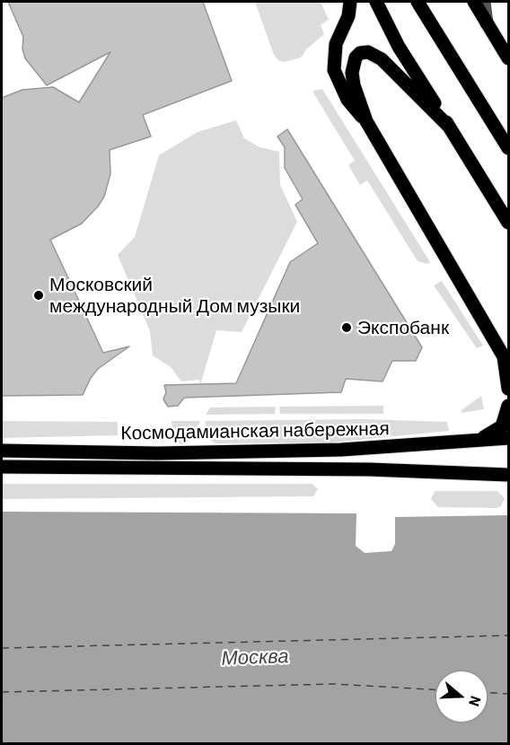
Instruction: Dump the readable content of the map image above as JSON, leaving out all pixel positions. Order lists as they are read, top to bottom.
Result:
{
  "streets": {
    "main road": ["Космодамианская набережная"]
  },
  "water": ["Москва"],
  "places": ["Московский международный Дом музыки", "Экспобанк"],
  "north": "right"
}
